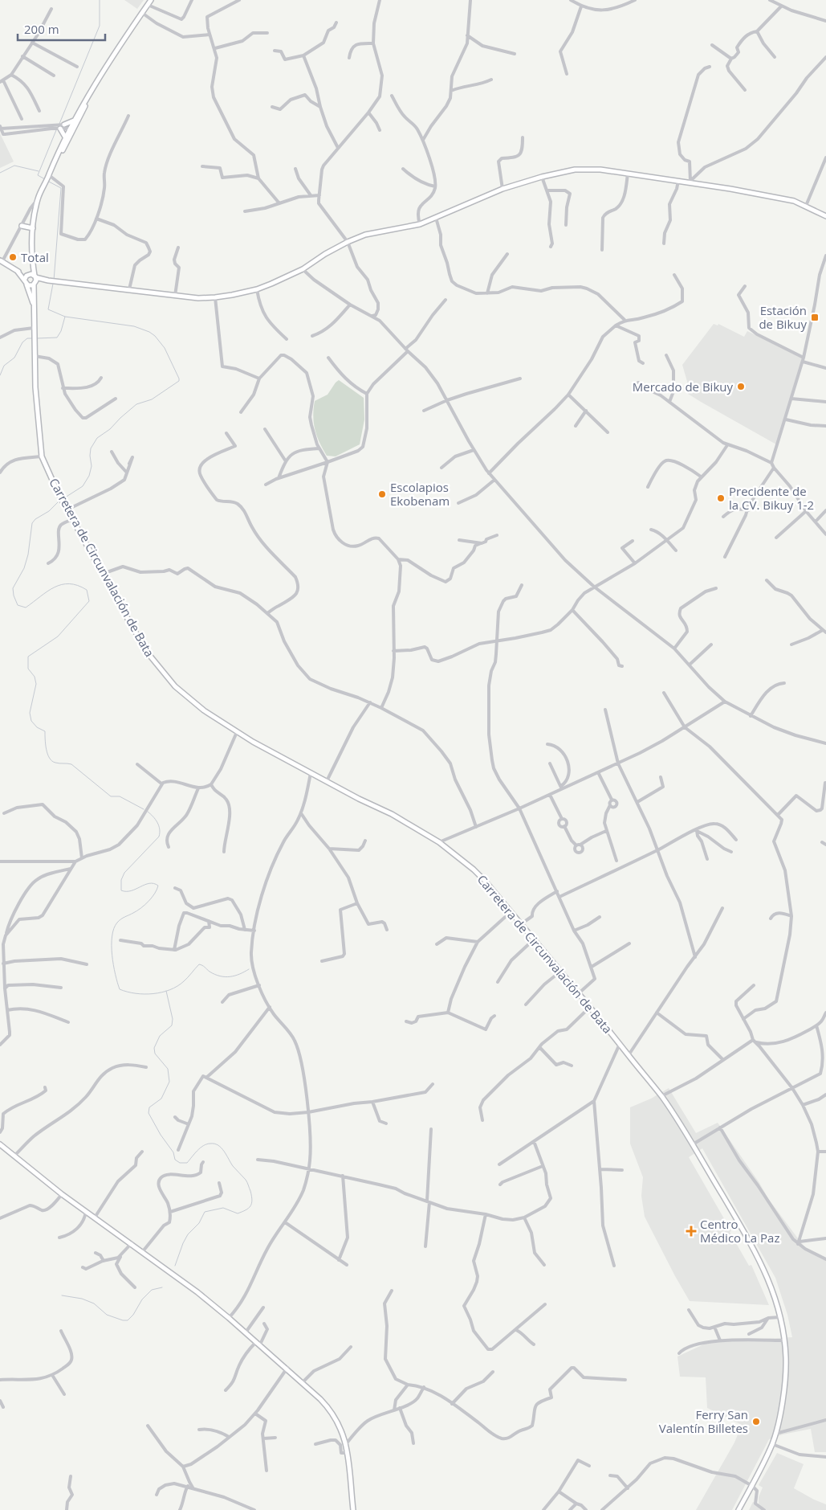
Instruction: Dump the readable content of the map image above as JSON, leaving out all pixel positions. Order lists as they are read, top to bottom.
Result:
{
  "streets": {
    "main road": ["Carretera de Circunvalación de Bata"]
  },
  "places": {
    "other": [
      "Total",
      "Mercado de Bikuy",
      "Escolapios Ekobenam",
      "Precidente de la CV. Bikuy 1-2",
      "Ferry San Valentín Billetes"
    ],
    "transit": ["Estación de Bikuy"],
    "health": ["Centro Médico La Paz"]
  },
  "scale_bar": "200 m"
}
